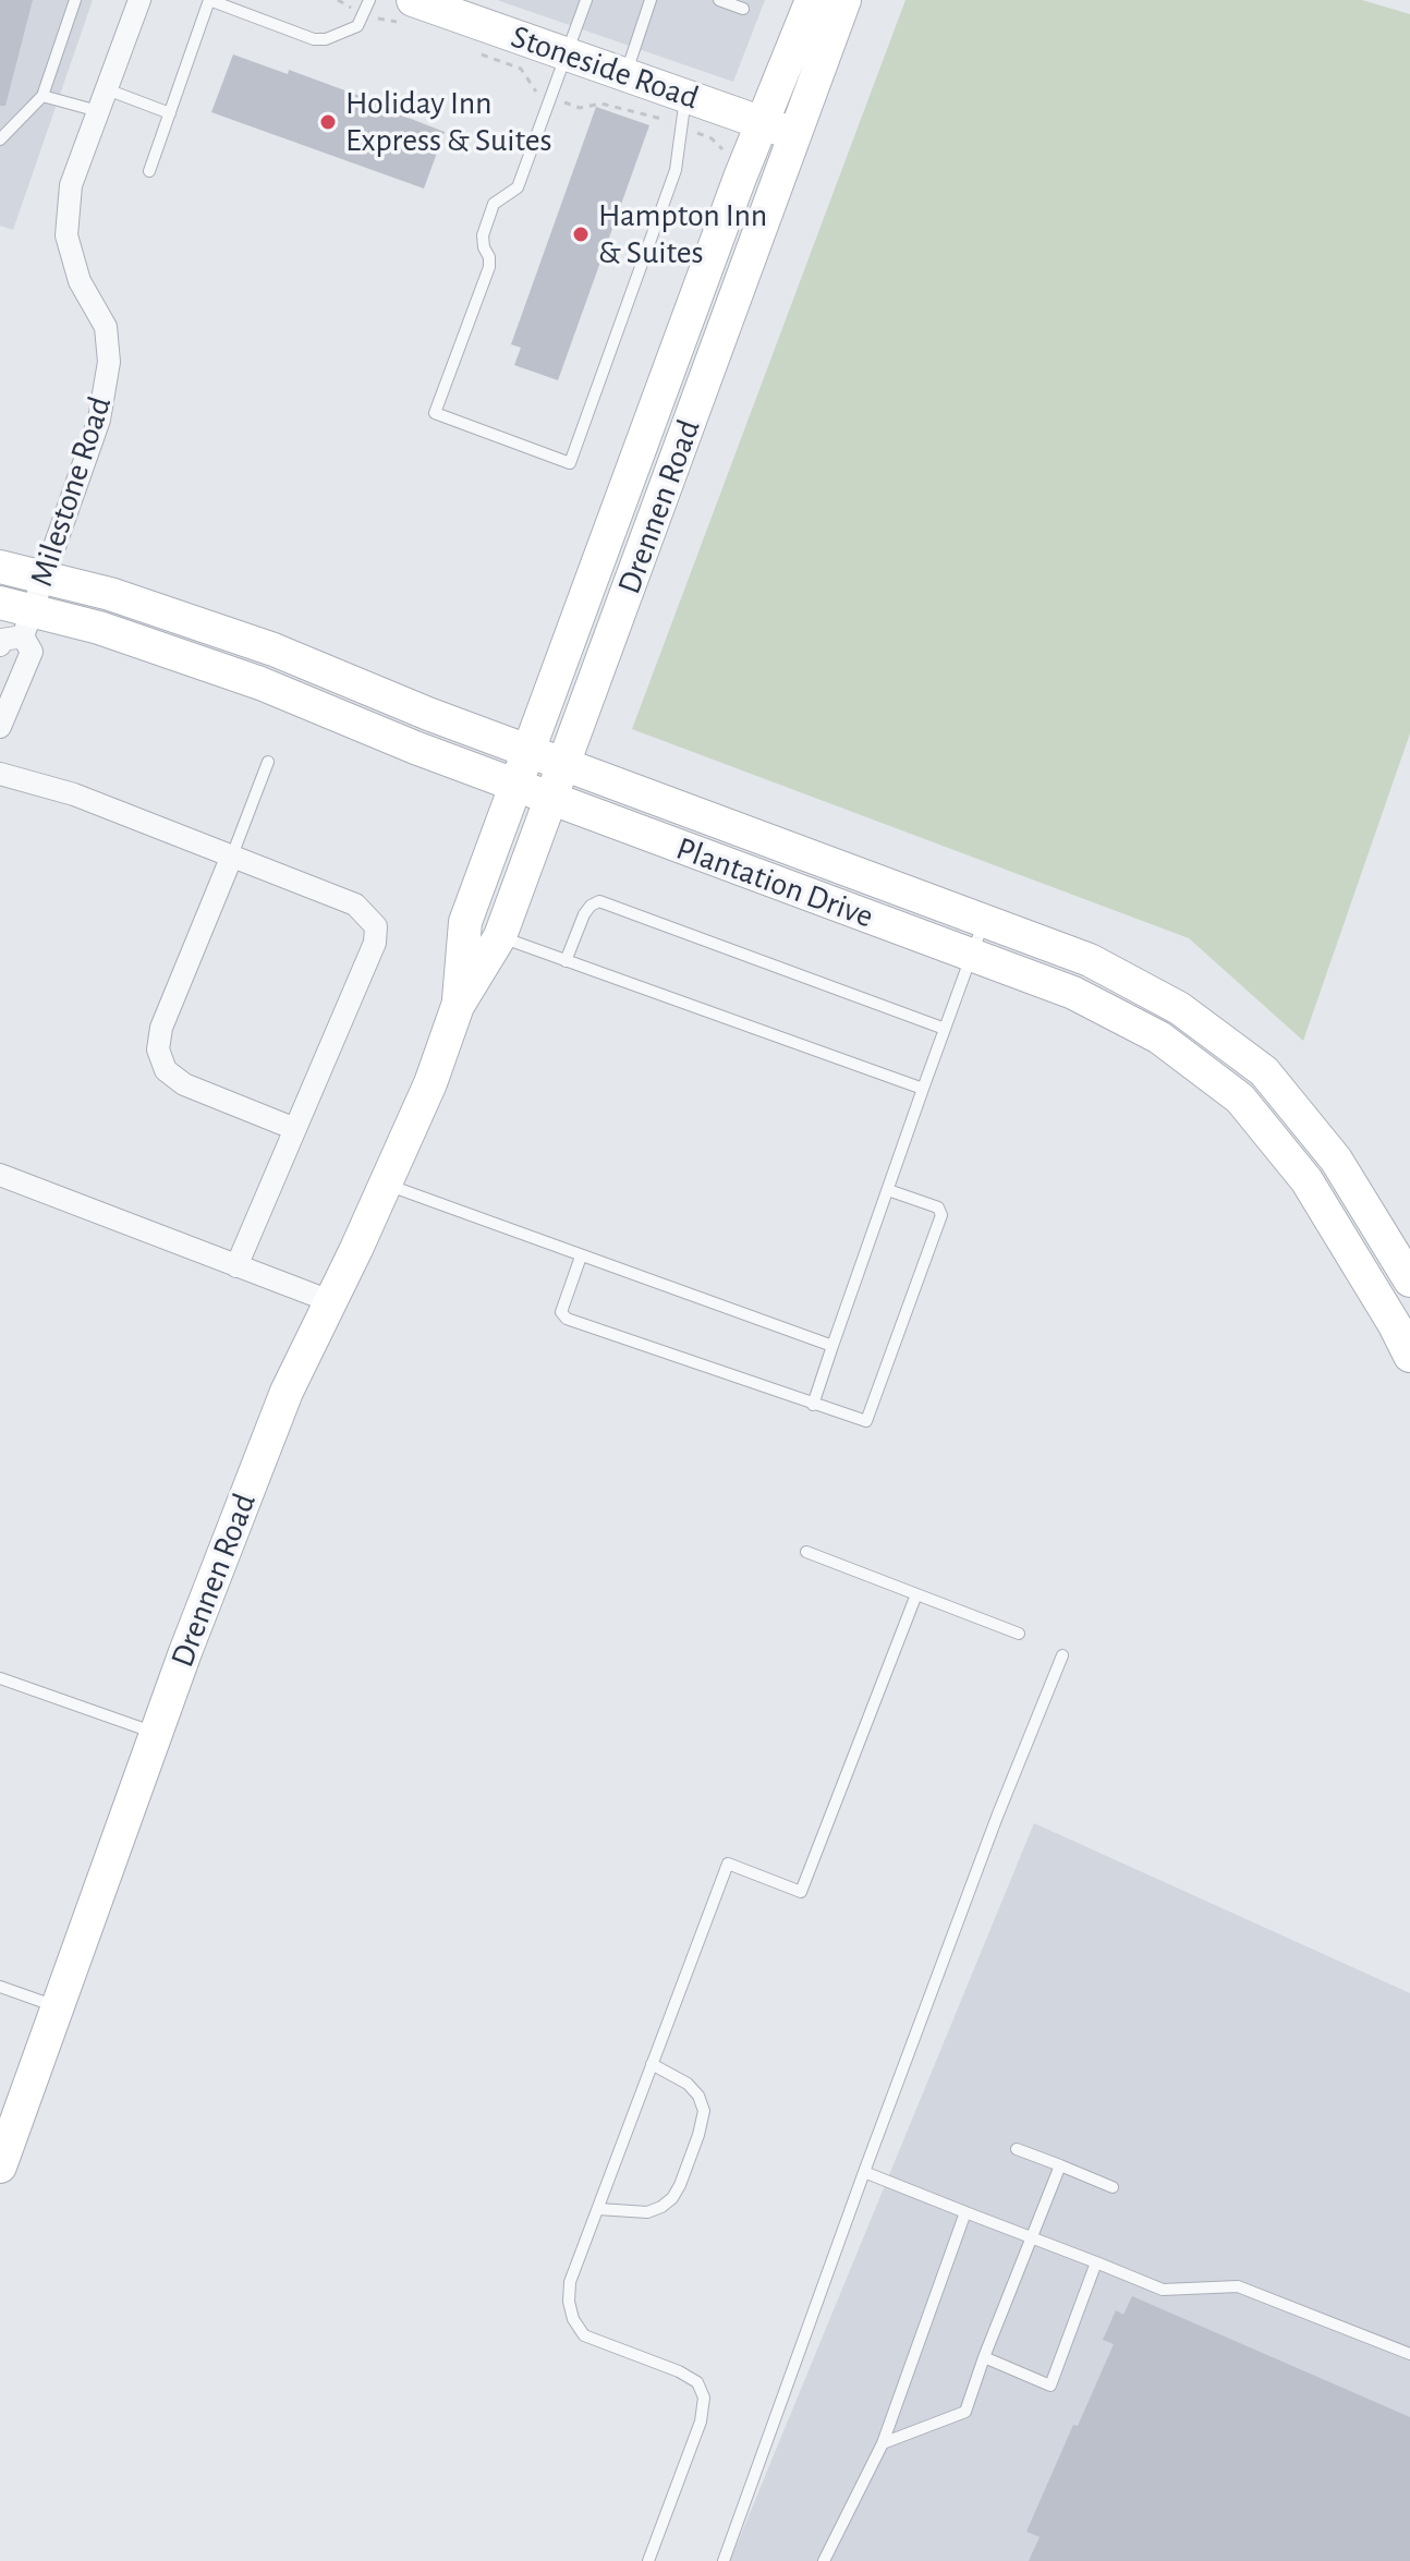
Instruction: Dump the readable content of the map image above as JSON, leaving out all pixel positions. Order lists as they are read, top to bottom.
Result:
{
  "streets": {
    "street": [
      "Stoneside Road",
      "Milestone Road",
      "Drennen Road",
      "Plantation Drive"
    ]
  },
  "crossings": [
    ["Stoneside Road", "Drennen Road"],
    ["Milestone Road", "Plantation Drive"],
    ["Drennen Road", "Plantation Drive"]
  ],
  "places": ["Holiday Inn Express & Suites", "Hampton Inn & Suites"]
}
